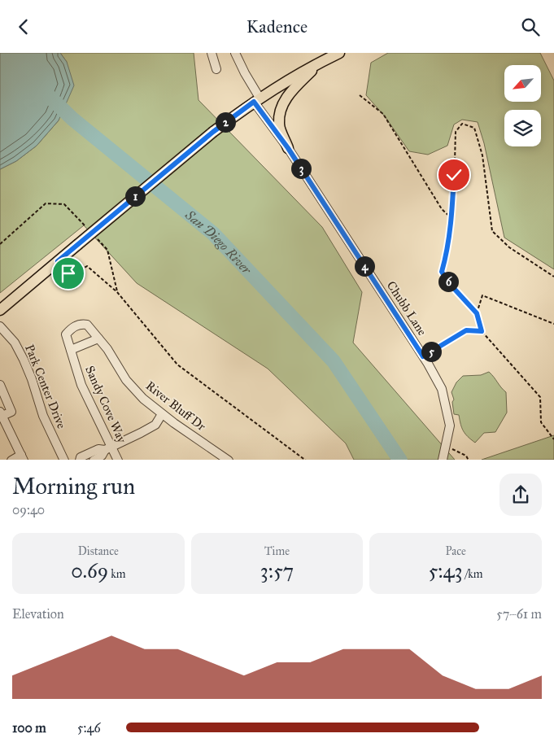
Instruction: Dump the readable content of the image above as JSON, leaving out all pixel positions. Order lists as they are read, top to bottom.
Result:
{
  "streets": {
    "street": [
      "Chubb Lane",
      "Park Center Drive",
      "Sandy Cove Way",
      "River Bluff Dr"
    ]
  },
  "crossings": [
    ["Sandy Cove Way", "River Bluff Dr"]
  ],
  "water": ["San Diego River"],
  "north": "bottom left",
  "page": {
    "header": "Kadence",
    "pins": [
      "2",
      "3",
      "1",
      "4",
      "6",
      "5"
    ],
    "heading": ["Morning run", "09:40"],
    "stats": [
      ["Distance", "0.69 km"],
      ["Time", "3:57"],
      ["Pace", "5:43 /km"]
    ],
    "chart": ["Elevation", "57–61 m"],
    "list": [
      {
        "name": "100 m",
        "note": "5:46"
      }
    ]
  }
}
